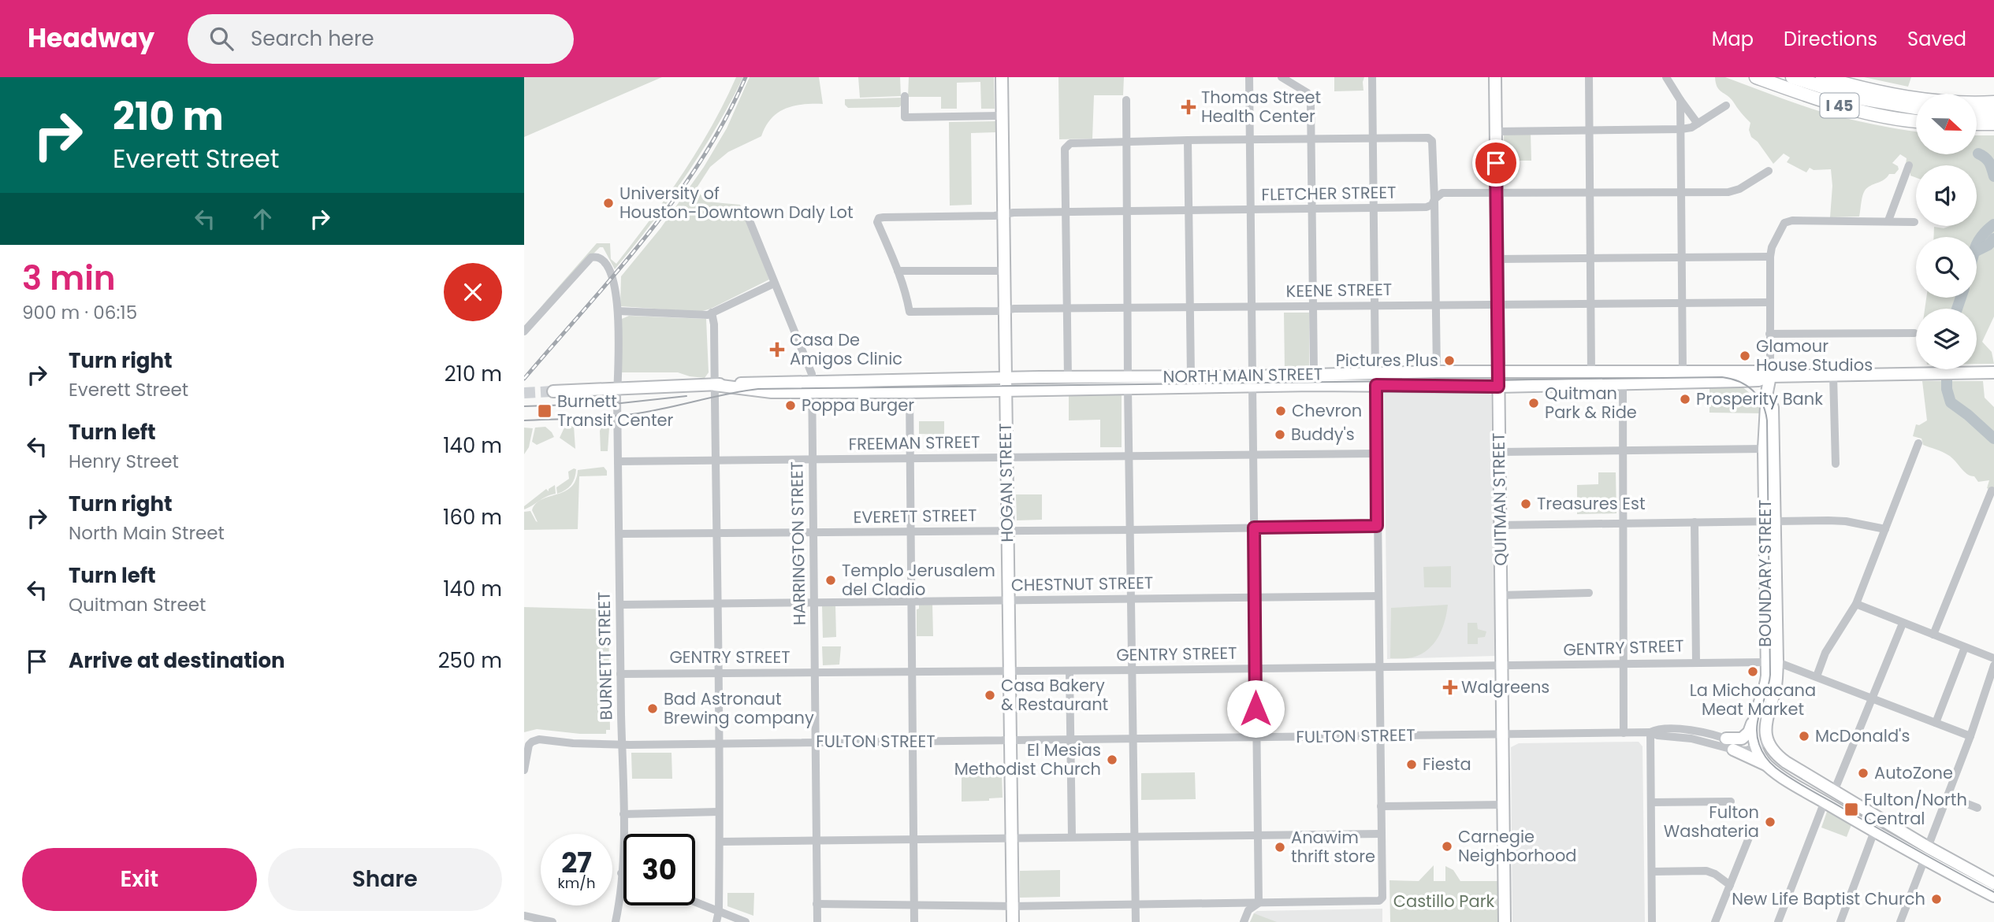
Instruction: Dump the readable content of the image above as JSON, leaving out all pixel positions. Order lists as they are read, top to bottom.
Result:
{
  "streets": {
    "highway": ["I 45"],
    "main road": [
      "NORTH MAIN STREET",
      "HOGAN STREET",
      "QUITMAN STREET",
      "BOUNDARY STREET"
    ],
    "street": [
      "FLETCHER STREET",
      "KEENE STREET",
      "FREEMAN STREET",
      "EVERETT STREET",
      "HARRINGTON STREET",
      "CHESTNUT STREET",
      "GENTRY STREET",
      "BURNETT STREET",
      "FULTON STREET"
    ]
  },
  "crossings": [
    ["FLETCHER STREET", "KEENE STREET"],
    ["FLETCHER STREET", "HOGAN STREET"],
    ["FLETCHER STREET", "QUITMAN STREET"],
    ["KEENE STREET", "HOGAN STREET"],
    ["KEENE STREET", "QUITMAN STREET"],
    ["KEENE STREET", "BOUNDARY STREET"],
    ["NORTH MAIN STREET", "HOGAN STREET"],
    ["NORTH MAIN STREET", "QUITMAN STREET"],
    ["NORTH MAIN STREET", "HARRINGTON STREET"],
    ["NORTH MAIN STREET", "BOUNDARY STREET"],
    ["NORTH MAIN STREET", "BURNETT STREET"],
    ["FREEMAN STREET", "HOGAN STREET"],
    ["FREEMAN STREET", "HARRINGTON STREET"],
    ["FREEMAN STREET", "BURNETT STREET"],
    ["HOGAN STREET", "EVERETT STREET"],
    ["HOGAN STREET", "CHESTNUT STREET"],
    ["HOGAN STREET", "GENTRY STREET"],
    ["HOGAN STREET", "FULTON STREET"],
    ["QUITMAN STREET", "GENTRY STREET"],
    ["QUITMAN STREET", "FULTON STREET"],
    ["EVERETT STREET", "HARRINGTON STREET"],
    ["EVERETT STREET", "BURNETT STREET"],
    ["HARRINGTON STREET", "CHESTNUT STREET"],
    ["HARRINGTON STREET", "GENTRY STREET"],
    ["HARRINGTON STREET", "FULTON STREET"],
    ["BOUNDARY STREET", "GENTRY STREET"],
    ["BOUNDARY STREET", "FULTON STREET"],
    ["CHESTNUT STREET", "BURNETT STREET"],
    ["GENTRY STREET", "BURNETT STREET"],
    ["BURNETT STREET", "FULTON STREET"]
  ],
  "parks": ["Castillo Park"],
  "places": {
    "health": ["Thomas Street Health Center", "Casa De Amigos Clinic", "Walgreens"],
    "other": [
      "University of Houston-Downtown Daly Lot",
      "Glamour House Studios",
      "Pictures Plus",
      "Prosperity Bank",
      "Quitman Park & Ride",
      "Poppa Burger",
      "Chevron",
      "Buddy's",
      "Treasures Est",
      "Templo Jerusalem del Cladio",
      "La Michoacana Meat Market",
      "Casa Bakery & Restaurant",
      "Bad Astronaut Brewing company",
      "McDonald's",
      "El Mesias Methodist Church",
      "Fiesta",
      "AutoZone",
      "Fulton Washateria",
      "Carnegie Neighborhood",
      "Anawim thrift store",
      "New Life Baptist Church"
    ],
    "transit": ["Burnett Transit Center", "Fulton/North Central"]
  },
  "north": "right",
  "page": {
    "header": "Headway",
    "search": "Search here",
    "nav": ["Map", "Directions", "Saved"],
    "turn": ["210 m", "Everett Street"],
    "heading": ["3 min", "900 m · 06:15"],
    "list": [
      {
        "name": "Turn right",
        "note": "Everett Street",
        "value": "210 m"
      },
      {
        "name": "Turn left",
        "note": "Henry Street",
        "value": "140 m"
      },
      {
        "name": "Turn right",
        "note": "North Main Street",
        "value": "160 m"
      },
      {
        "name": "Turn left",
        "note": "Quitman Street",
        "value": "140 m"
      },
      {
        "name": "Arrive at destination",
        "value": "250 m"
      }
    ],
    "speed": "27 km/h",
    "limit": "30",
    "buttons": ["Exit", "Share"]
  }
}
